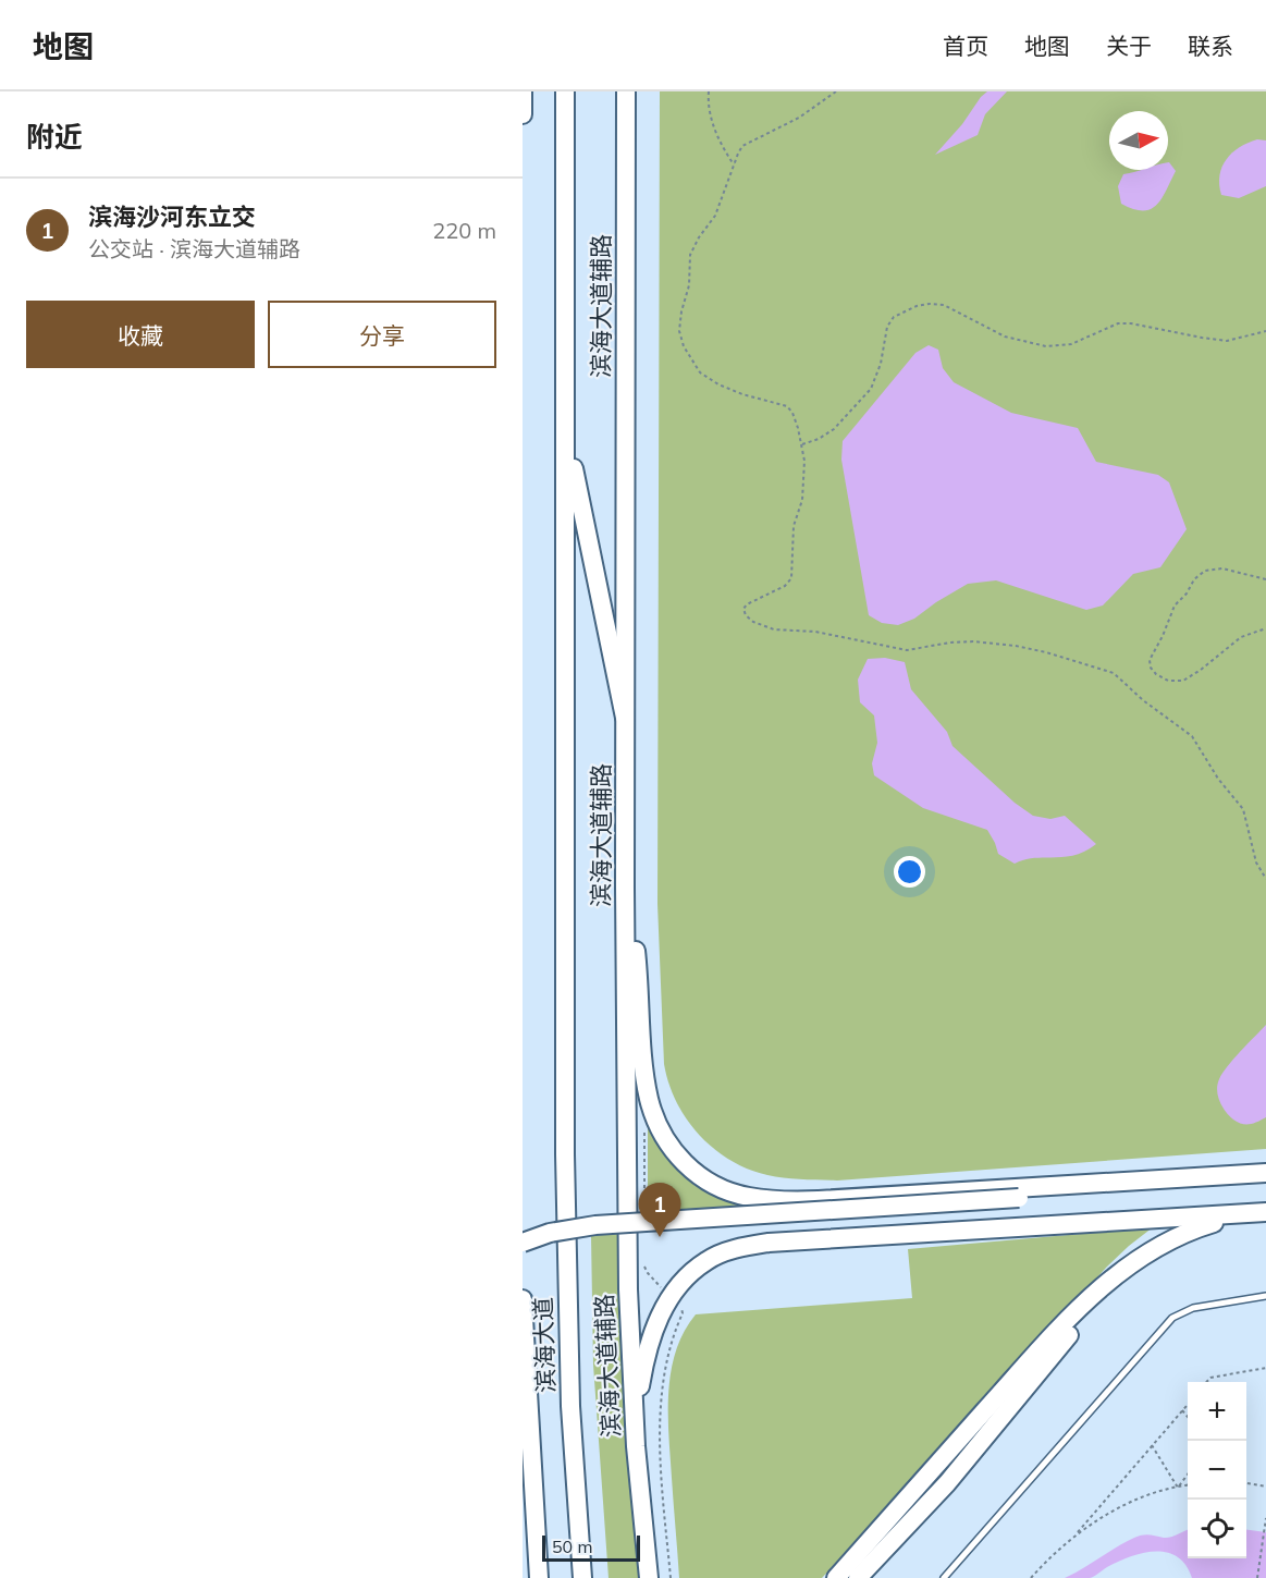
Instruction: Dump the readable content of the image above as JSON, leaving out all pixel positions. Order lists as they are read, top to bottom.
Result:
{
  "streets": {
    "main road": ["滨海大道辅路", "滨海大道"]
  },
  "scale_bar": "50 m",
  "north": "right",
  "page": {
    "header": "地图",
    "nav": [
      "首页",
      "地图",
      "关于",
      "联系"
    ],
    "heading": "附近",
    "list": [
      {
        "mark": "1",
        "name": "滨海沙河东立交",
        "note": "公交站 · 滨海大道辅路",
        "value": "220 m"
      }
    ],
    "buttons": ["收藏", "分享"],
    "pins": "1",
    "map_buttons": ["+", "−"],
    "scale": "50 m"
  }
}
